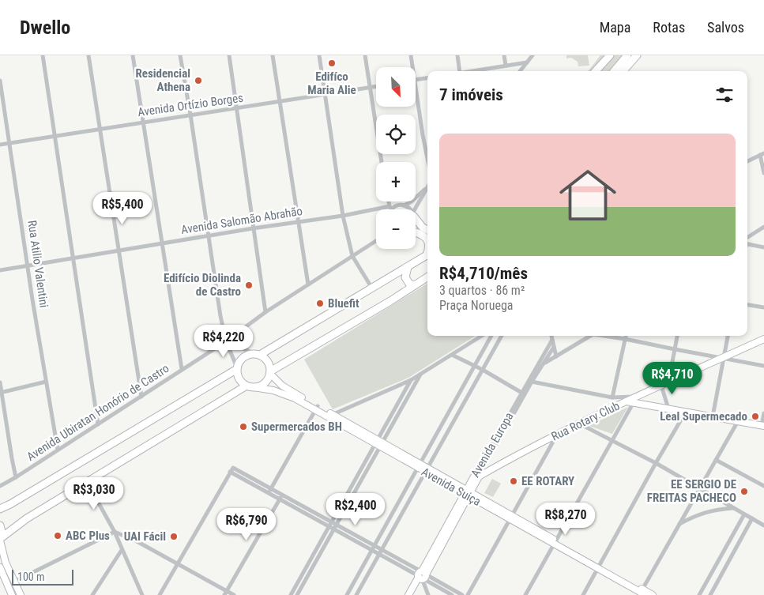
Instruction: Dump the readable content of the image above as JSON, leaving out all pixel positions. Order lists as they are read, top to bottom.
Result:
{
  "streets": {
    "main road": ["Rua Rotary Club", "Avenida Europa", "Avenida Suiça"],
    "street": [
      "Avenida Ortízio Borges",
      "Avenida Salomão Abrahão",
      "Rua Atilio Valentini",
      "Avenida Ubiratan Honório de Castro"
    ]
  },
  "crossings": [
    ["Avenida Ortízio Borges", "Rua Atilio Valentini"],
    ["Avenida Salomão Abrahão", "Rua Atilio Valentini"],
    ["Rua Atilio Valentini", "Avenida Ubiratan Honório de Castro"],
    ["Rua Rotary Club", "Avenida Europa"],
    ["Avenida Europa", "Avenida Suiça"]
  ],
  "places": [
    "Edifíco Maria Alie",
    "Residencial Athena",
    "Edifício Diolinda de Castro",
    "Bluefit",
    "Leal Supermecado",
    "Supermercados BH",
    "EE ROTARY",
    "EE SERGIO DE FREITAS PACHECO",
    "ABC Plus",
    "UAI Fácil"
  ],
  "scale_bar": "100 m",
  "north": "bottom right",
  "page": {
    "header": "Dwello",
    "nav": ["Mapa", "Rotas", "Salvos"],
    "map_buttons": ["+", "−"],
    "heading": "7 imóveis",
    "list": [
      {
        "name": "R$4,710/mês",
        "note": "3 quartos · 86 m² · Praça Noruega"
      }
    ],
    "price": [
      "R$5,400",
      "R$4,220",
      "R$4,710",
      "R$3,030",
      "R$2,400",
      "R$8,270",
      "R$6,790"
    ],
    "scale": "100 m"
  }
}
